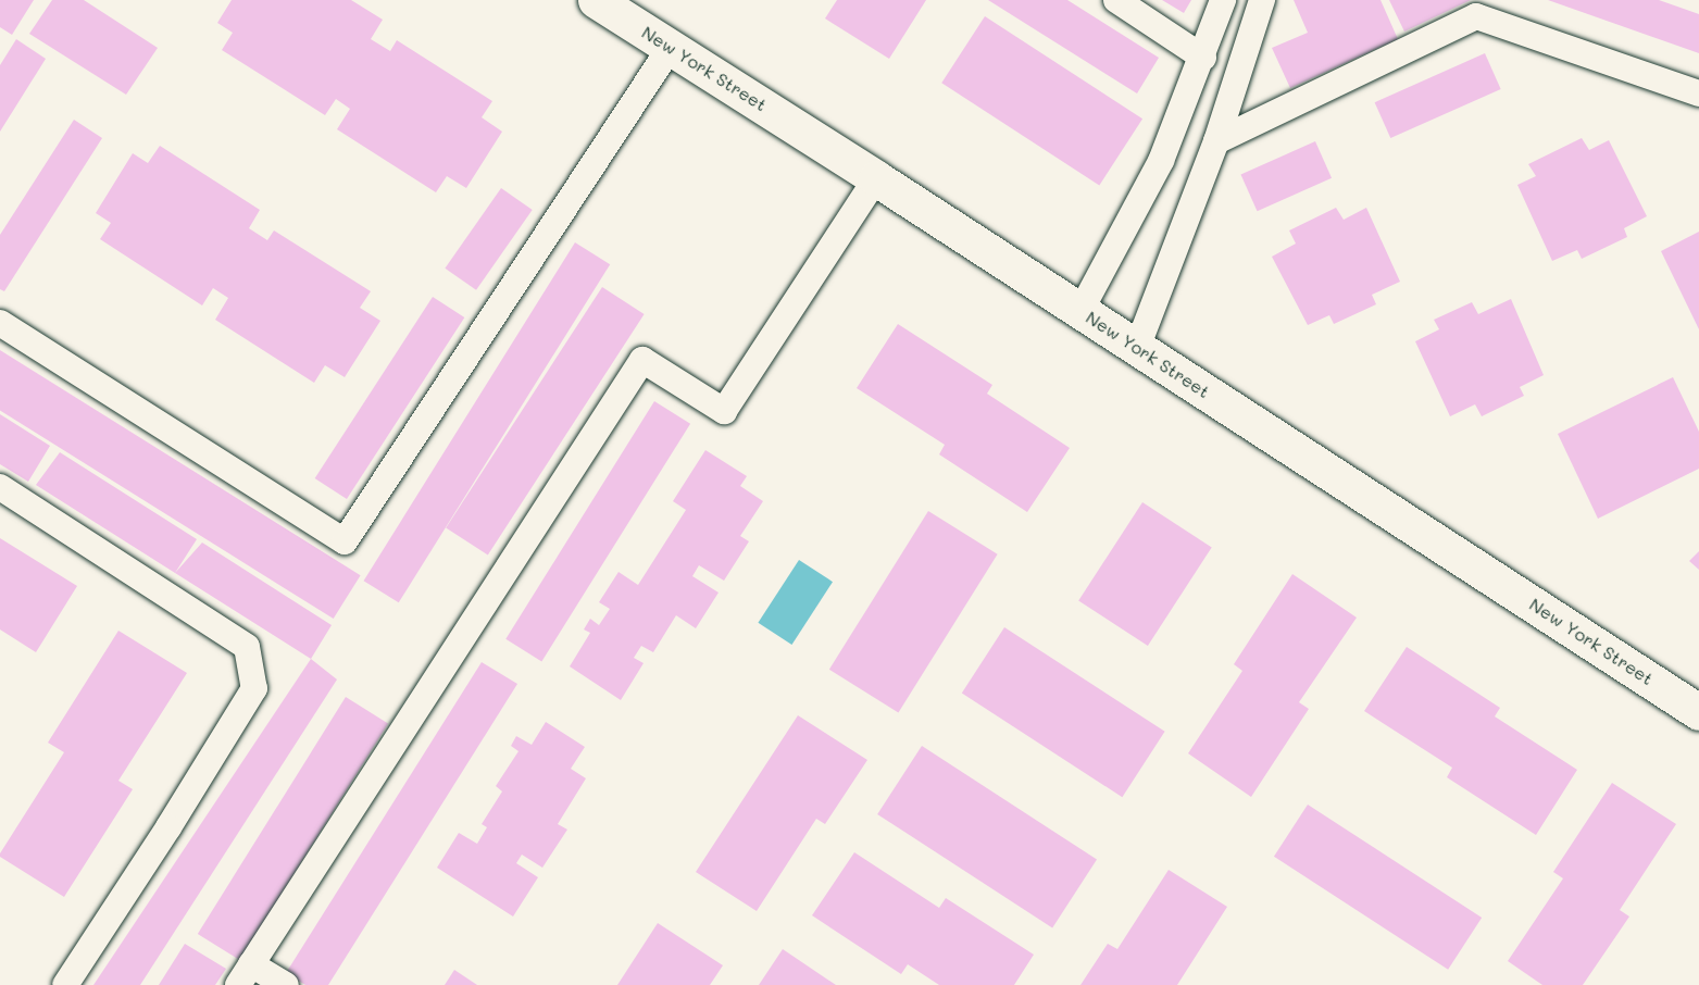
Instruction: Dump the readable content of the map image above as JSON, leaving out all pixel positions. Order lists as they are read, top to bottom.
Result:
{
  "streets": {
    "street": ["New York Street"]
  }
}
